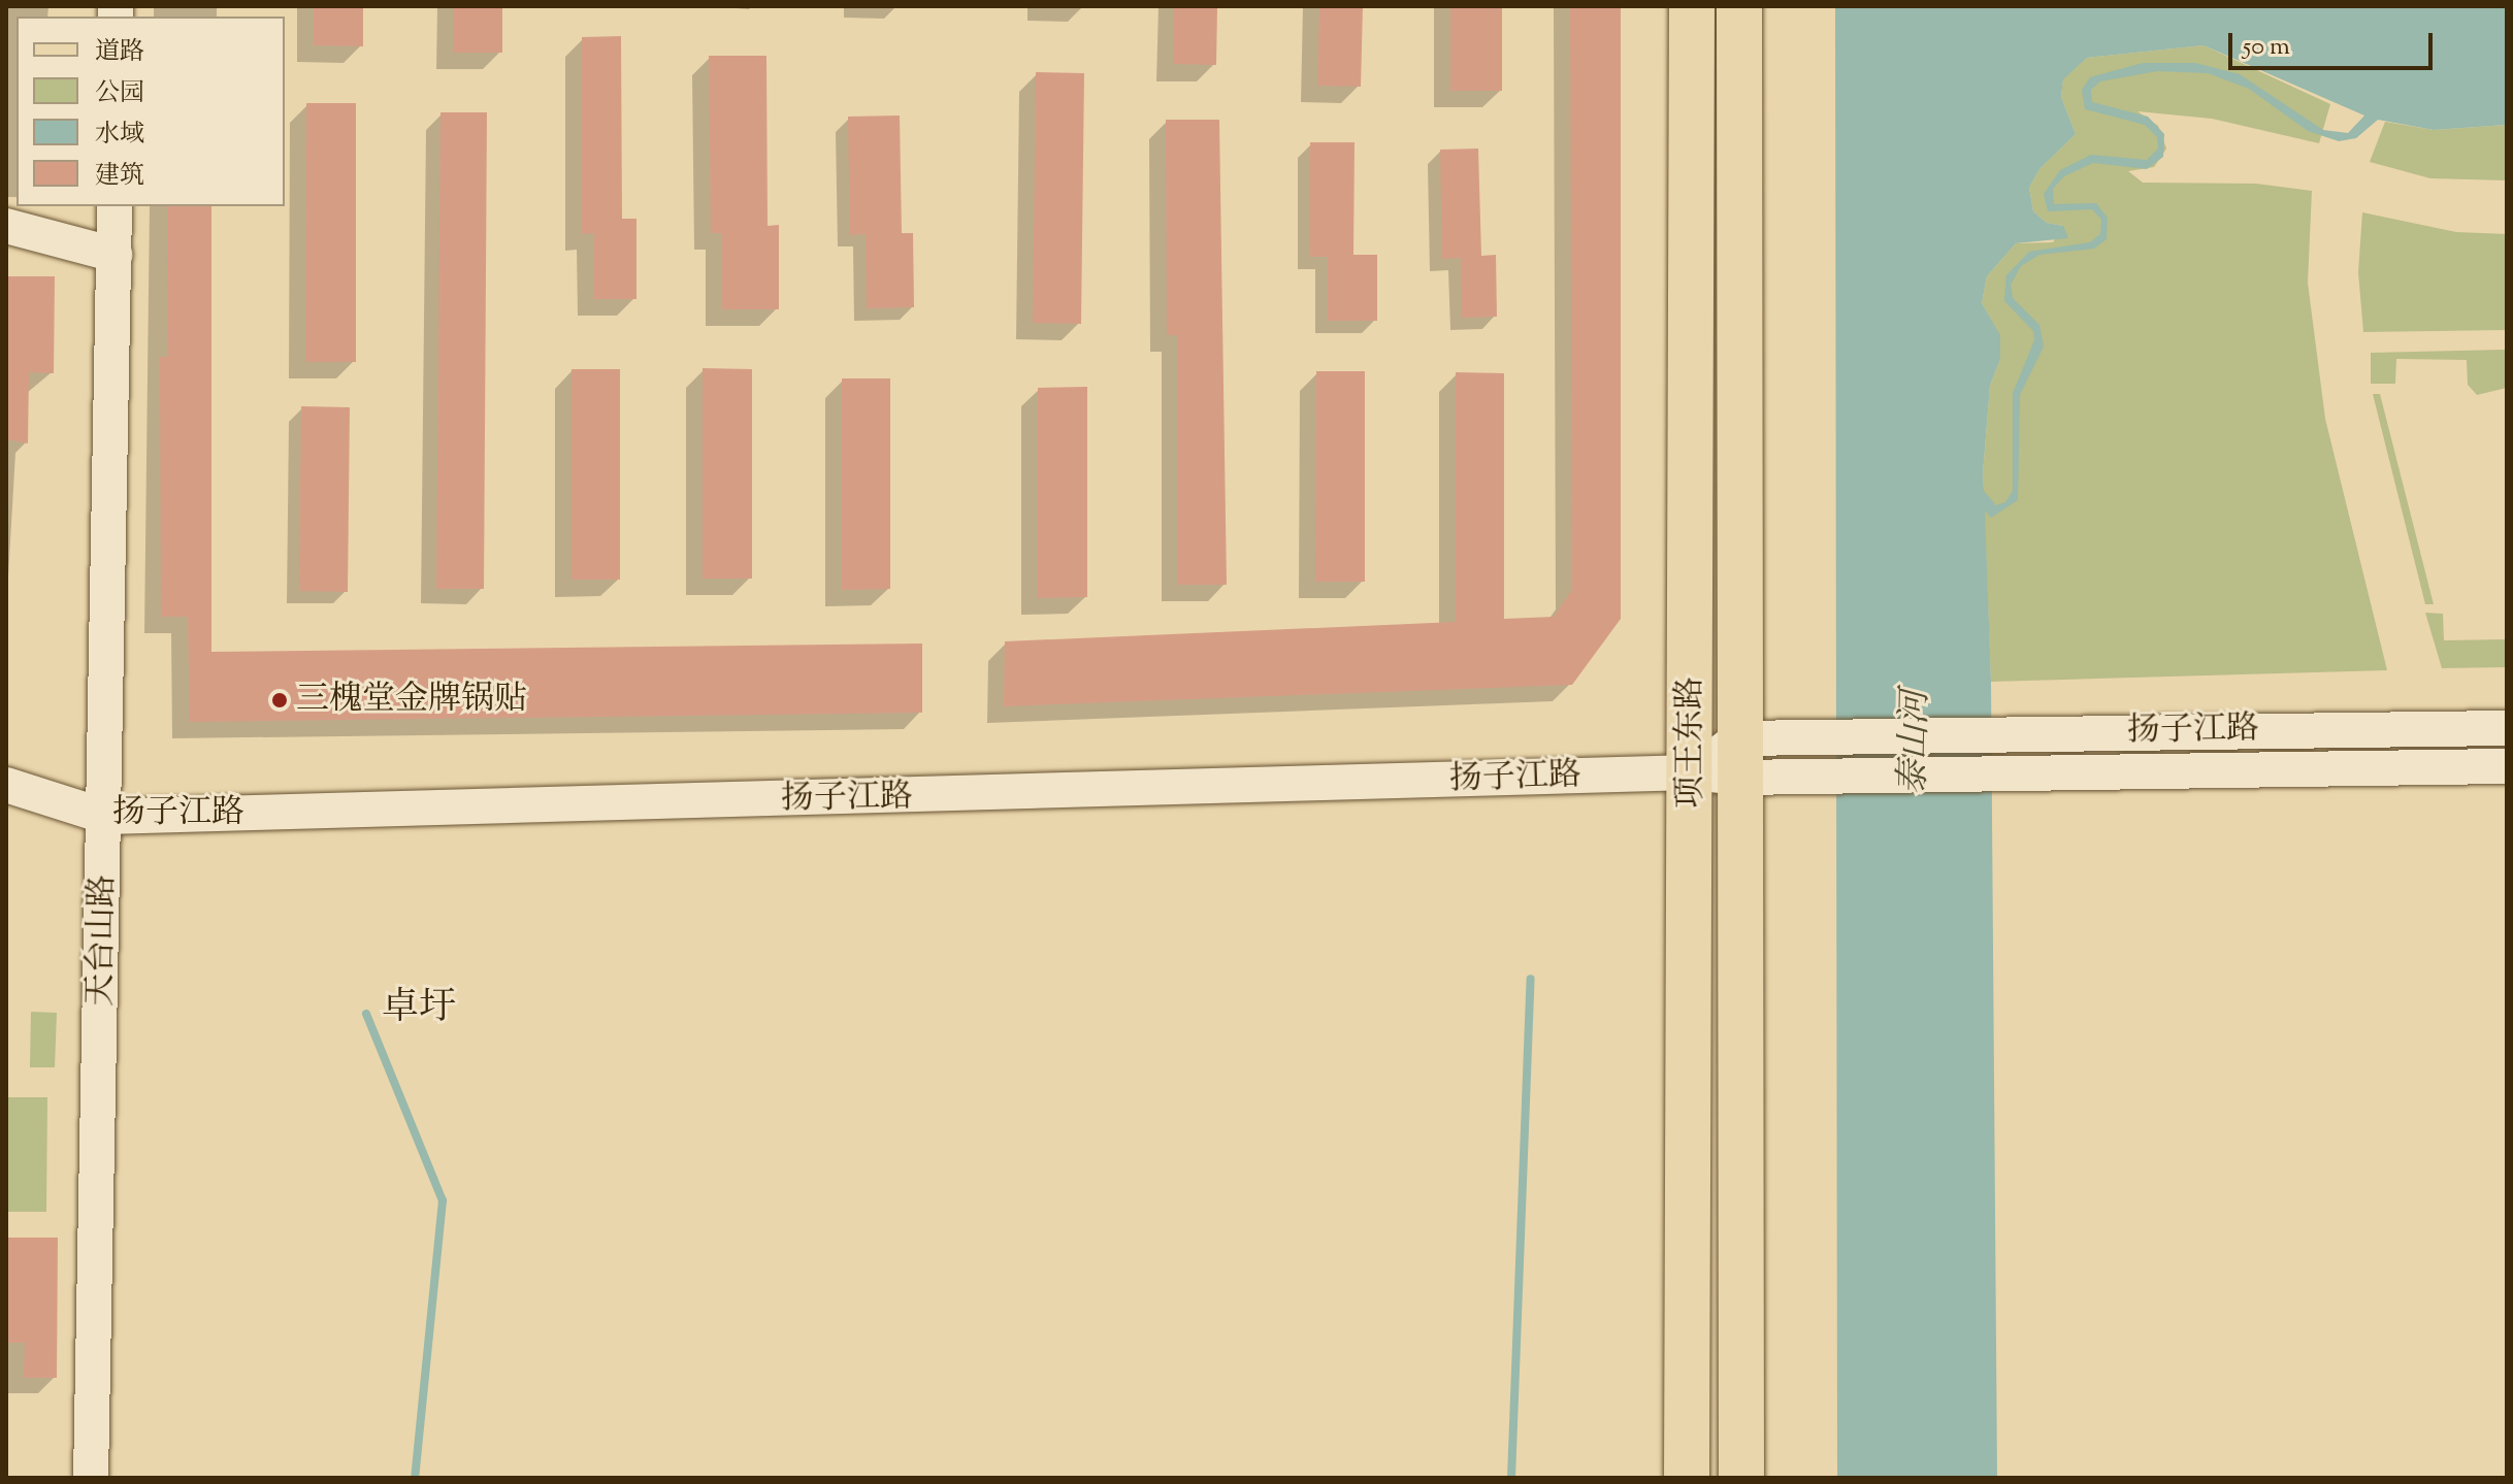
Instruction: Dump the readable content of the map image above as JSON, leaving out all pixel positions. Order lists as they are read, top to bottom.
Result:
{
  "streets": {
    "main road": ["项王东路"],
    "street": ["扬子江路", "天台山路"]
  },
  "crossings": [
    ["扬子江路", "项王东路"],
    ["扬子江路", "天台山路"]
  ],
  "districts": ["卓圩"],
  "water": ["泰山河"],
  "places": ["三槐堂金牌锅贴"],
  "legend": [
    "道路",
    "公园",
    "水域",
    "建筑"
  ],
  "scale_bar": "50 m"
}
